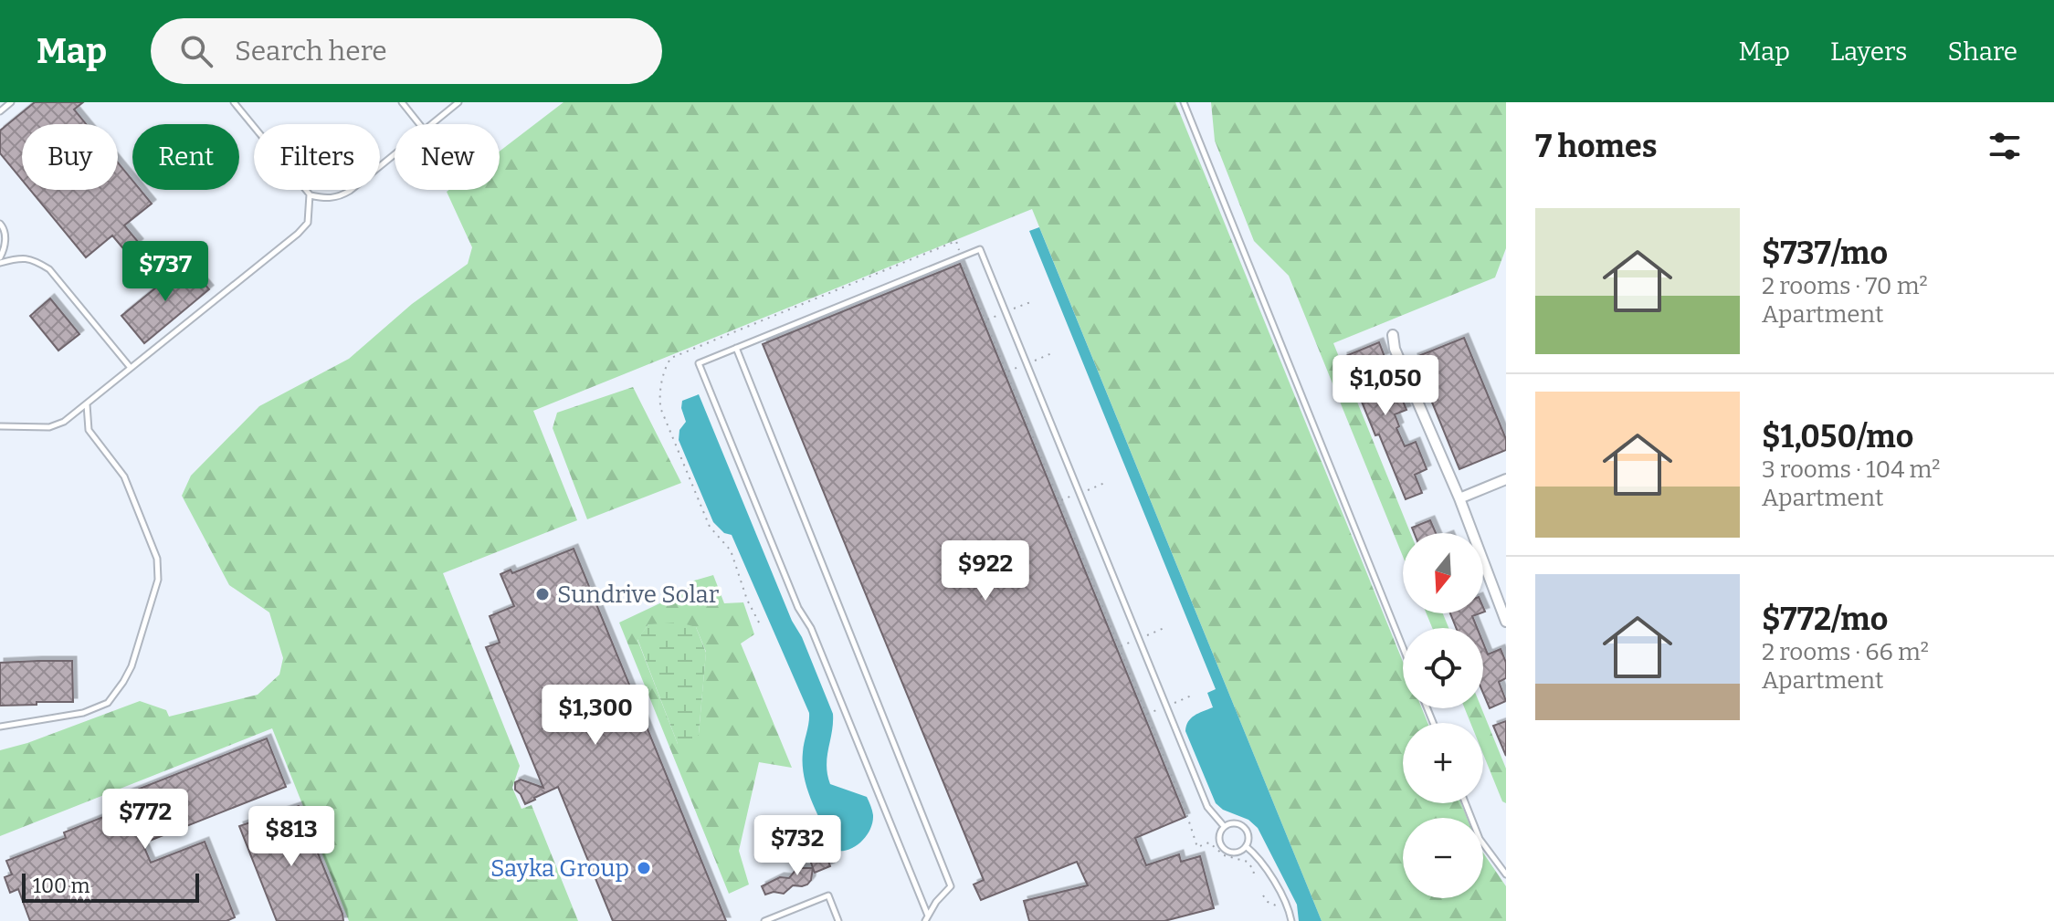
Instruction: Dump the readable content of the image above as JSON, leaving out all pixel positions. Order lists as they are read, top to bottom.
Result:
{
  "places": ["Sundrive Solar", "Sayka Group"],
  "scale_bar": "100 m",
  "north": "bottom",
  "page": {
    "header": "Map",
    "search": "Search here",
    "nav": ["Map", "Layers", "Share"],
    "heading": "7 homes",
    "chip": [
      "Buy",
      "Rent",
      "Filters",
      "New"
    ],
    "list": [
      {
        "name": "$737/mo",
        "note": "2 rooms · 70 m² · Apartment"
      },
      {
        "name": "$1,050/mo",
        "note": "3 rooms · 104 m² · Apartment"
      },
      {
        "name": "$772/mo",
        "note": "2 rooms · 66 m² · Apartment"
      }
    ],
    "price": [
      "$737",
      "$1,050",
      "$922",
      "$1,300",
      "$772",
      "$813",
      "$732"
    ],
    "map_buttons": ["+", "−"],
    "scale": "100 m"
  }
}
